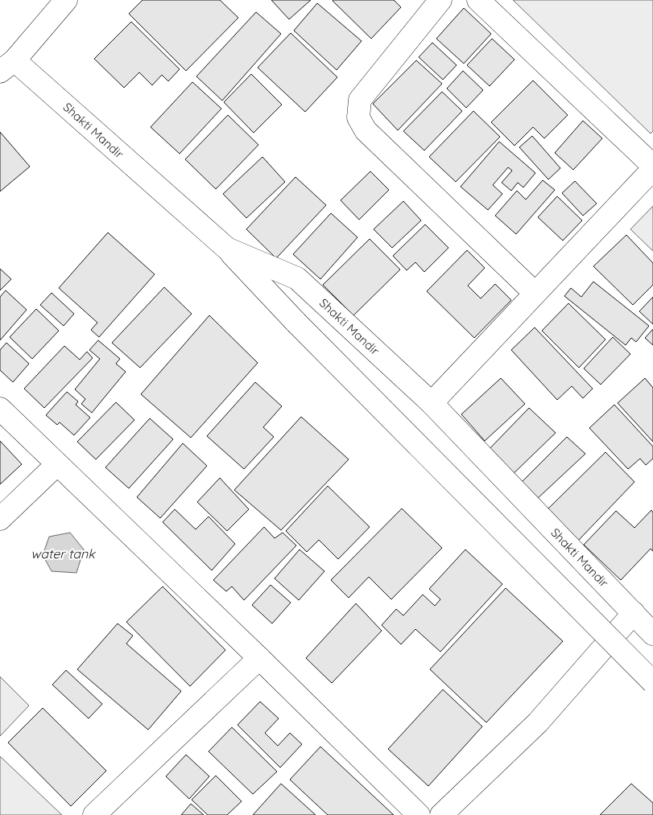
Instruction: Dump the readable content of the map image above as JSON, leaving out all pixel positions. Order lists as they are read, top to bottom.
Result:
{
  "streets": {
    "street": ["Shakti Mandir"]
  },
  "water": ["water tank"]
}
